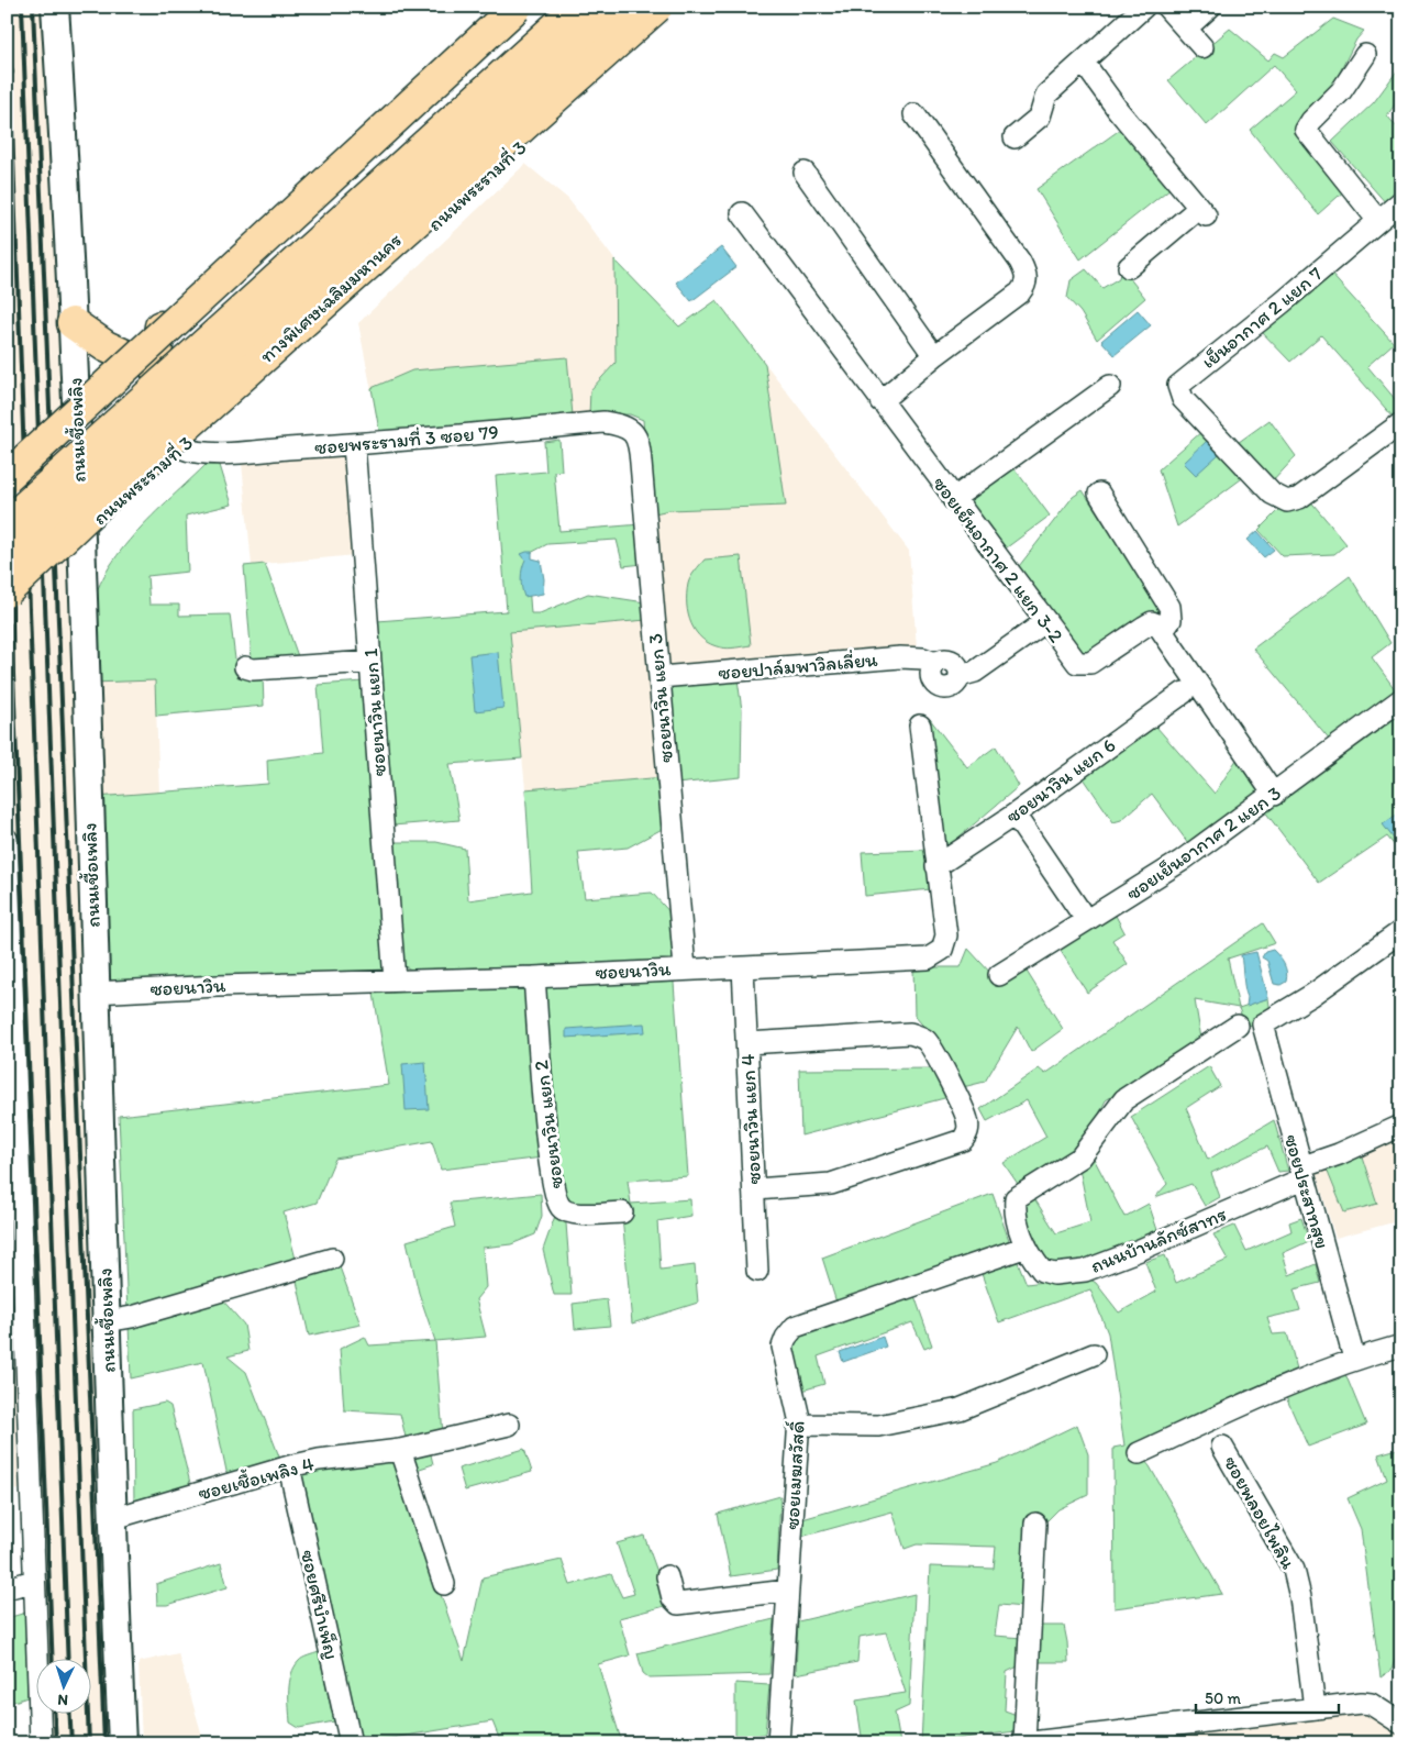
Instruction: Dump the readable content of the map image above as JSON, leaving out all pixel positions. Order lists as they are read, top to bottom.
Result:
{
  "streets": {
    "main road": ["ถนนพระรามที่ 3", "ทางพิเศษเฉลิมมหานคร"],
    "street": [
      "เย็นอากาศ 2 แยก 7",
      "ถนนเชื้อเพลิง",
      "ซอยพระรามที่ 3 ซอย 79",
      "ซอยเย็นอากาศ 2 แยก 3-2",
      "ซอยปาล์มพาวิลเลี่ยน",
      "ซอยนาวิน แยก 3",
      "ซอยนาวิน แยก 1",
      "ซอยนาวิน แยก 6",
      "ซอยเย็นอากาศ 2 แยก 3",
      "ซอยนาวิน",
      "ซอยนาวิน แยก 4",
      "ซอยนาวิน แยก 2",
      "ซอยประสาทสุข",
      "ถนนบ้านลักซ์สาทร",
      "ซอยเมฆสวัสดิ์",
      "ซอยเชื้อเพลิง 4",
      "ซอยพลอยไพลิน",
      "ซอยศรีบำเพ็ญ"
    ]
  },
  "crossings": [
    ["ถนนพระรามที่ 3", "ถนนเชื้อเพลิง"],
    ["ถนนพระรามที่ 3", "ซอยพระรามที่ 3 ซอย 79"],
    ["ถนนเชื้อเพลิง", "ซอยนาวิน"],
    ["ถนนเชื้อเพลิง", "ซอยเชื้อเพลิง 4"],
    ["ซอยพระรามที่ 3 ซอย 79", "ซอยนาวิน แยก 3"],
    ["ซอยพระรามที่ 3 ซอย 79", "ซอยนาวิน แยก 1"],
    ["ซอยเย็นอากาศ 2 แยก 3-2", "ซอยปาล์มพาวิลเลี่ยน"],
    ["ซอยปาล์มพาวิลเลี่ยน", "ซอยนาวิน แยก 3"],
    ["ซอยนาวิน แยก 3", "ซอยนาวิน"],
    ["ซอยนาวิน แยก 1", "ซอยนาวิน"],
    ["ซอยนาวิน แยก 6", "ซอยนาวิน"],
    ["ซอยนาวิน", "ซอยนาวิน แยก 4"],
    ["ซอยนาวิน", "ซอยนาวิน แยก 2"],
    ["ซอยประสาทสุข", "ถนนบ้านลักซ์สาทร"],
    ["ถนนบ้านลักซ์สาทร", "ซอยเมฆสวัสดิ์"],
    ["ซอยเชื้อเพลิง 4", "ซอยศรีบำเพ็ญ"]
  ],
  "scale_bar": "50 m",
  "north": "bottom"
}
